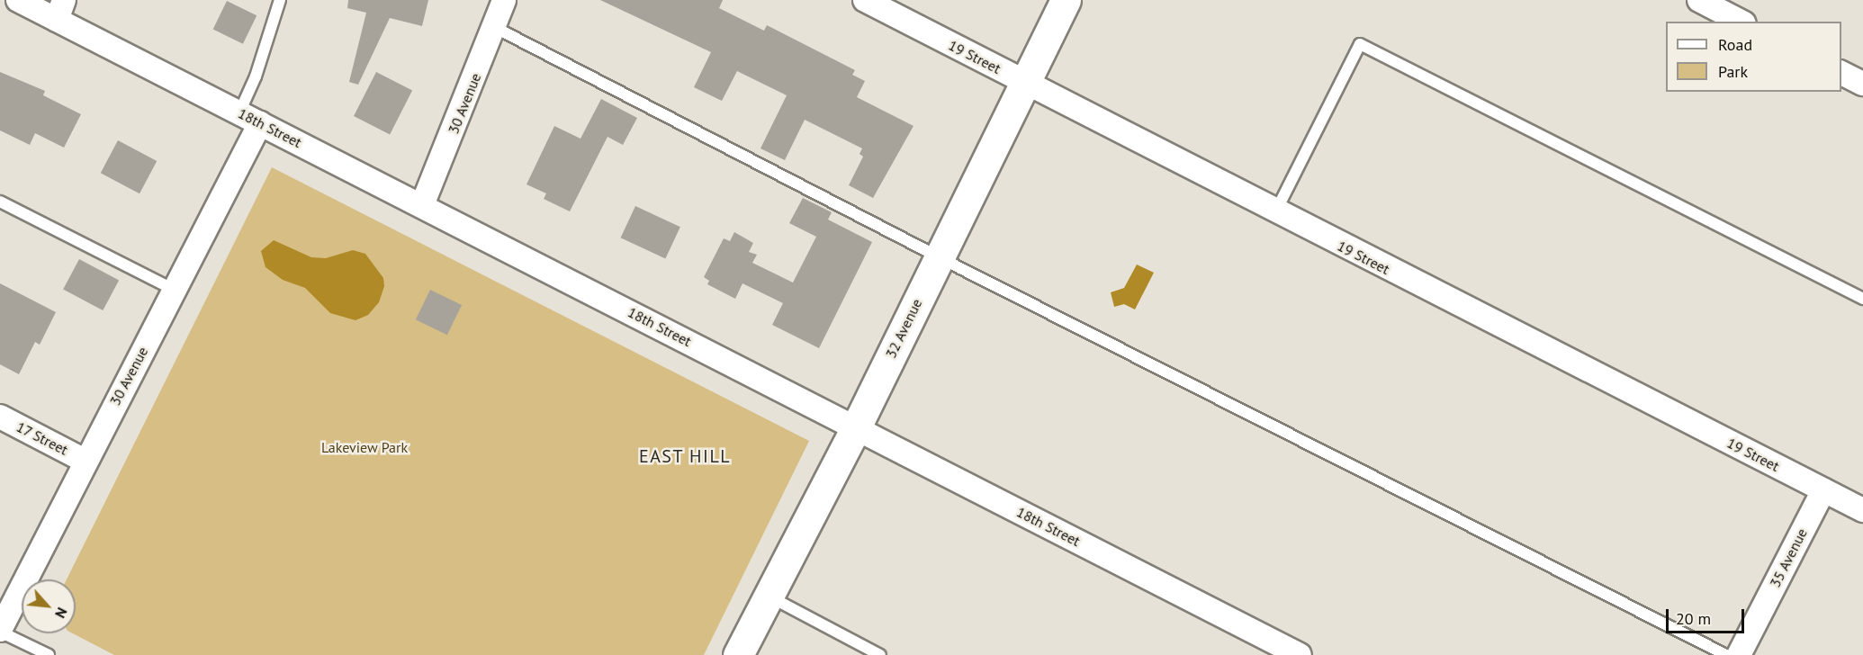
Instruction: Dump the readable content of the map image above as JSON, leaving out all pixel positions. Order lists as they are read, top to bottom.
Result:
{
  "streets": {
    "street": [
      "19 Street",
      "30 Avenue",
      "18th Street",
      "32 Avenue",
      "17 Street",
      "35 Avenue"
    ]
  },
  "crossings": [
    ["19 Street", "32 Avenue"],
    ["19 Street", "35 Avenue"],
    ["30 Avenue", "18th Street"],
    ["30 Avenue", "17 Street"],
    ["18th Street", "32 Avenue"]
  ],
  "districts": ["EAST HILL"],
  "parks": ["Lakeview Park"],
  "legend": ["Road", "Park"],
  "scale_bar": "20 m",
  "north": "bottom right"
}
